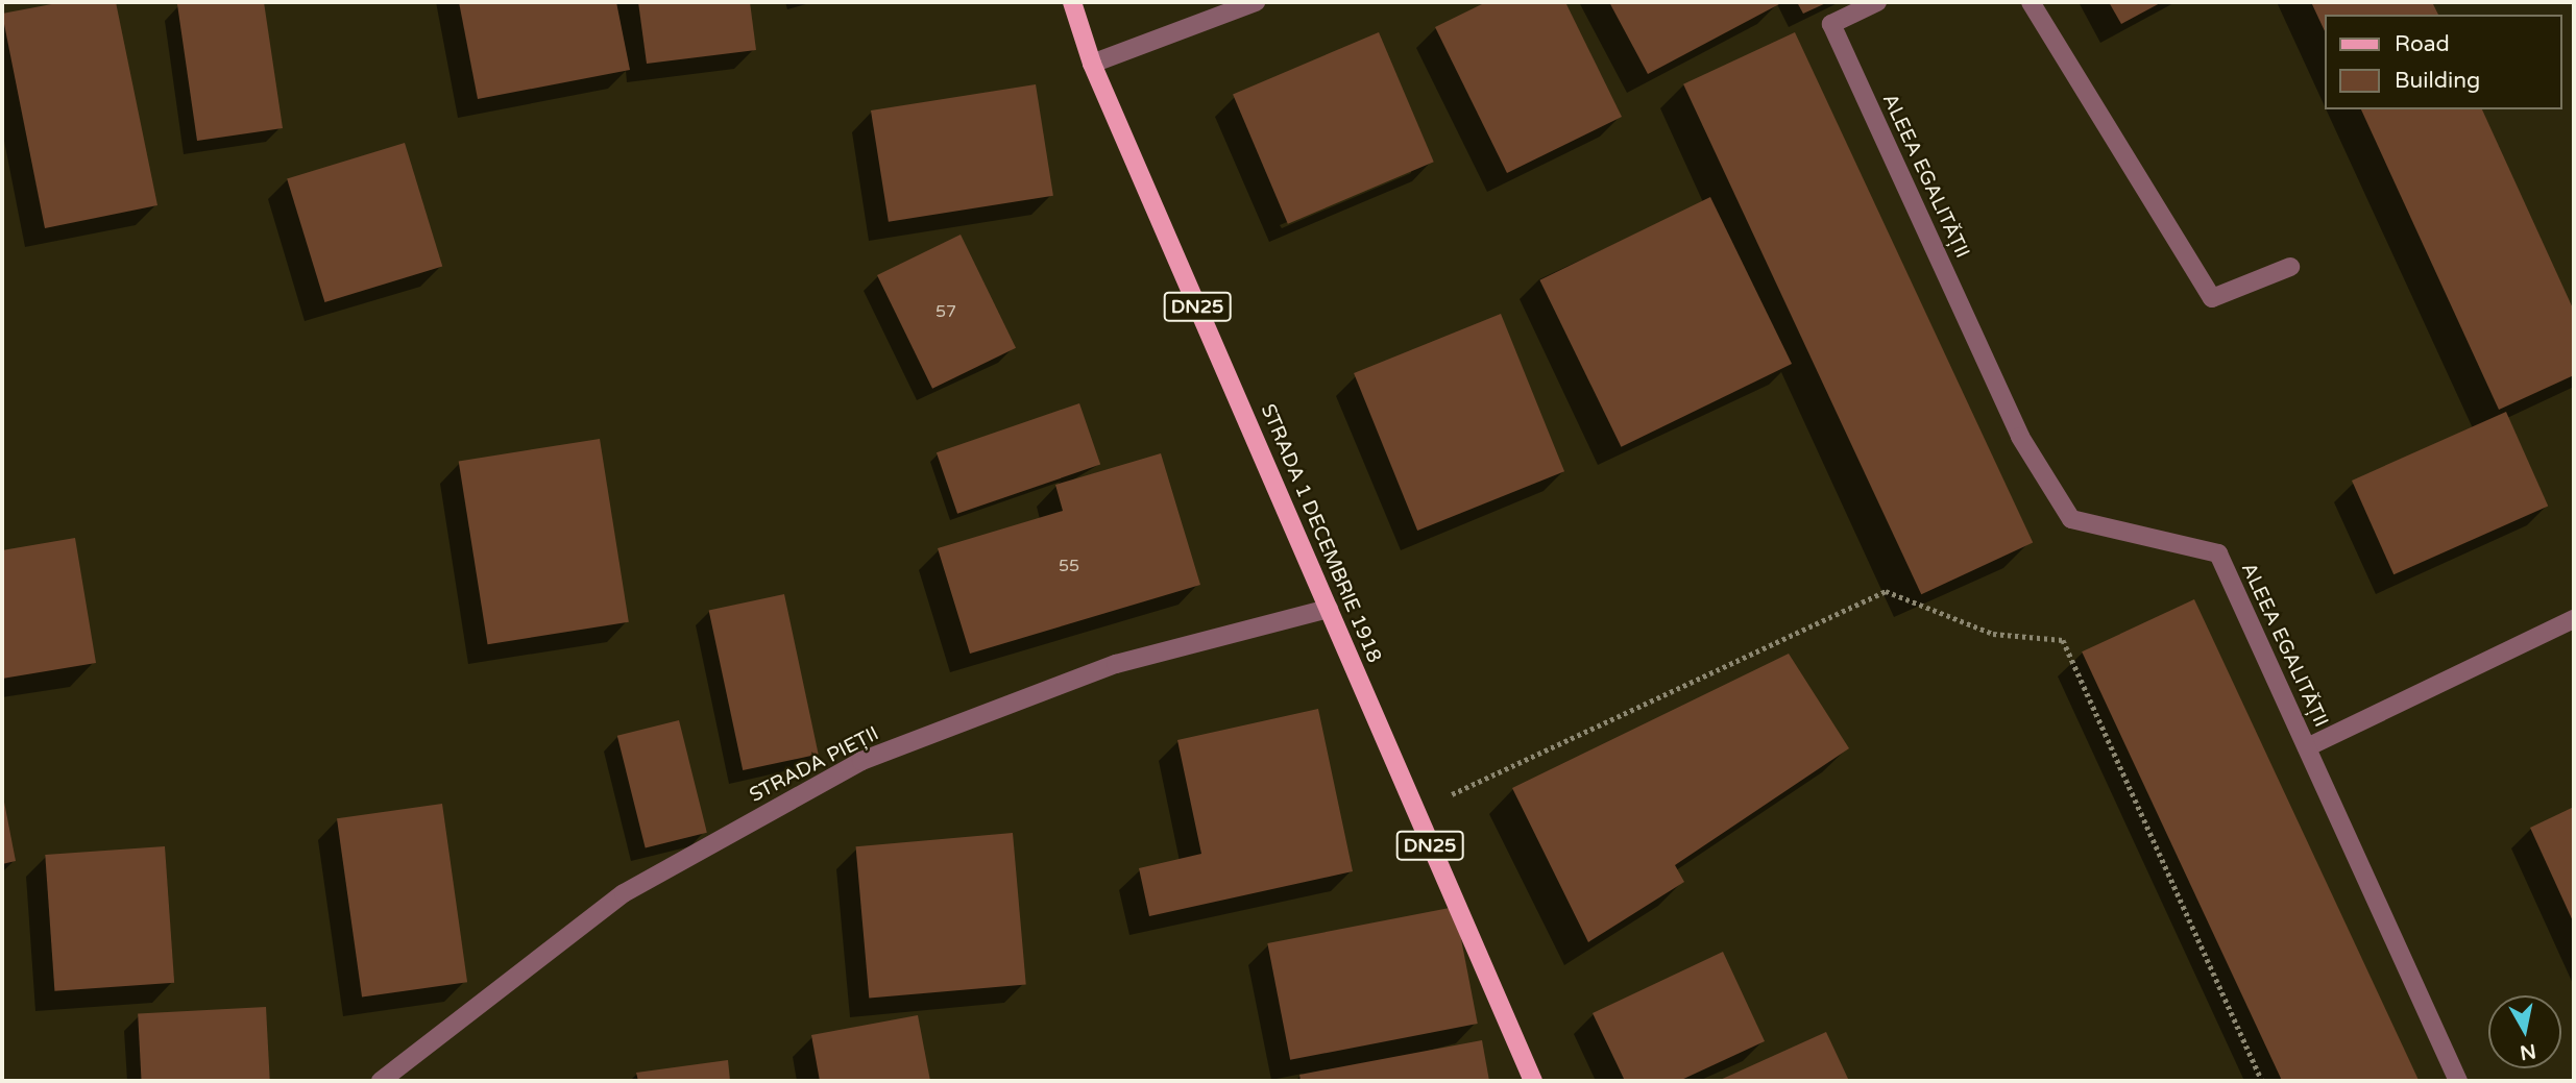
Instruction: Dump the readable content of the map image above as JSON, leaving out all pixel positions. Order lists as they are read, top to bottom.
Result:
{
  "streets": {
    "main road": ["DN25", "STRADA 1 DECEMBRIE 1918"],
    "street": ["ALEEA EGALITĂȚII", "STRADA PIEȚII"]
  },
  "crossings": [
    ["STRADA 1 DECEMBRIE 1918", "STRADA PIEȚII"]
  ],
  "house_numbers": ["57", "55"],
  "legend": ["Road", "Building"],
  "north": "bottom"
}
